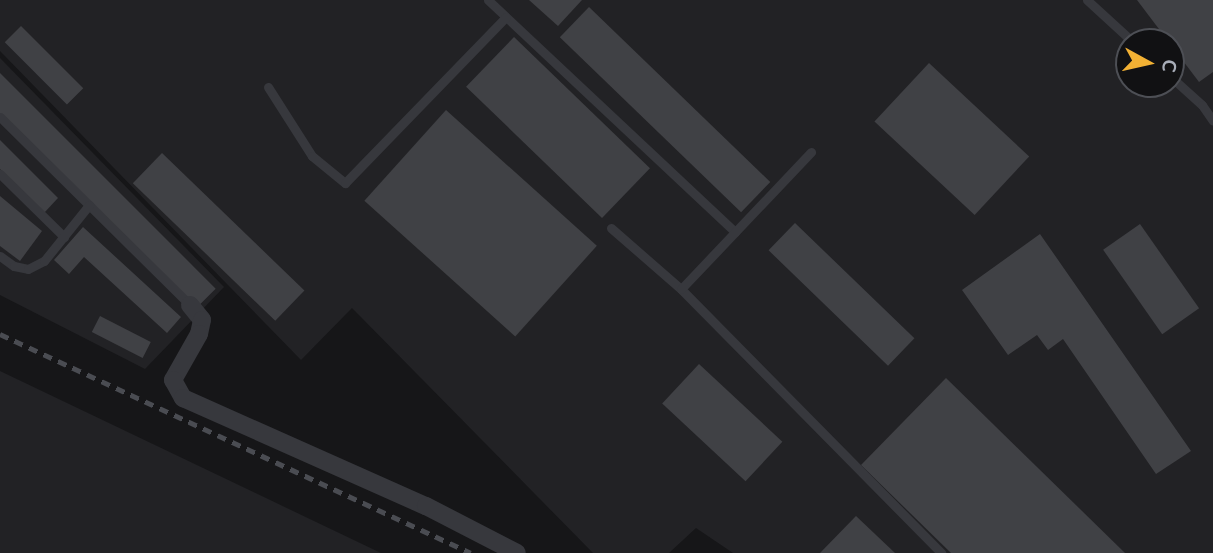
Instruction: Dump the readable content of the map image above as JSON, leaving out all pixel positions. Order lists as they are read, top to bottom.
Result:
{
  "north": "right"
}
